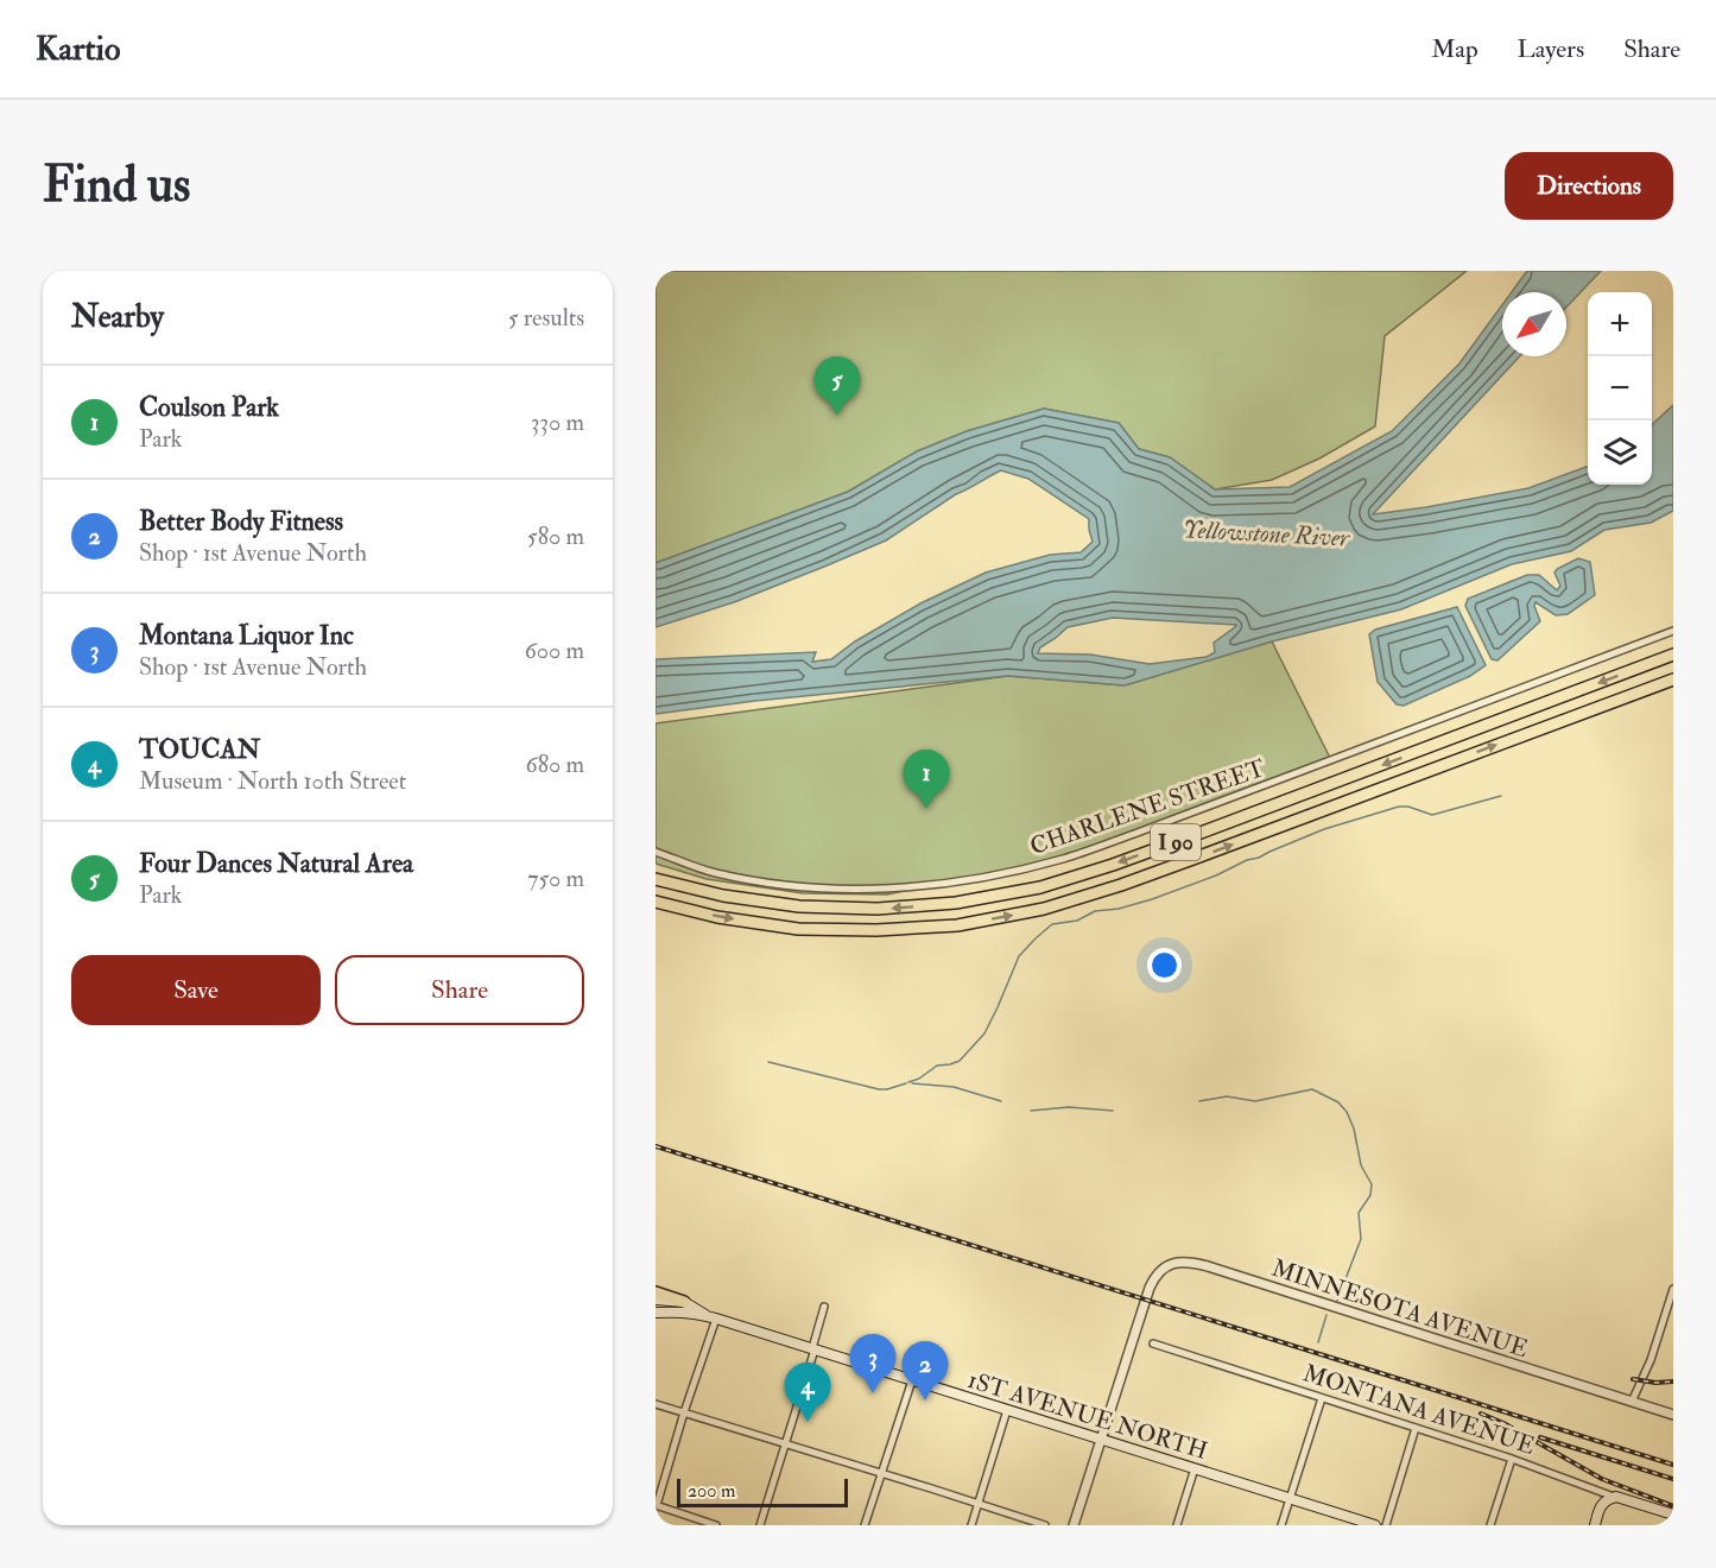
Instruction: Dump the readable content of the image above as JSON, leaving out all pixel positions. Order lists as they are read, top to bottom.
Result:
{
  "streets": {
    "highway": ["I 90"],
    "main road": ["MONTANA AVENUE", "1ST AVENUE NORTH"],
    "street": ["CHARLENE STREET", "MINNESOTA AVENUE"]
  },
  "crossings": [
    ["MINNESOTA AVENUE", "1ST AVENUE NORTH"]
  ],
  "water": ["Yellowstone River"],
  "scale_bar": "200 m",
  "north": "bottom left",
  "page": {
    "header": "Kartio",
    "nav": ["Map", "Layers", "Share"],
    "buttons": [
      "Directions",
      ["Save", "Share"]
    ],
    "title": "Find us",
    "heading": ["Nearby", "5 results"],
    "map_buttons": ["+", "−"],
    "pins": [
      "5",
      "1",
      "3",
      "2",
      "4"
    ],
    "list": [
      {
        "mark": "1",
        "name": "Coulson Park",
        "note": "Park",
        "value": "330 m"
      },
      {
        "mark": "2",
        "name": "Better Body Fitness",
        "note": "Shop · 1st Avenue North",
        "value": "580 m"
      },
      {
        "mark": "3",
        "name": "Montana Liquor Inc",
        "note": "Shop · 1st Avenue North",
        "value": "600 m"
      },
      {
        "mark": "4",
        "name": "TOUCAN",
        "note": "Museum · North 10th Street",
        "value": "680 m"
      },
      {
        "mark": "5",
        "name": "Four Dances Natural Area",
        "note": "Park",
        "value": "750 m"
      }
    ],
    "scale": "200 m"
  }
}
